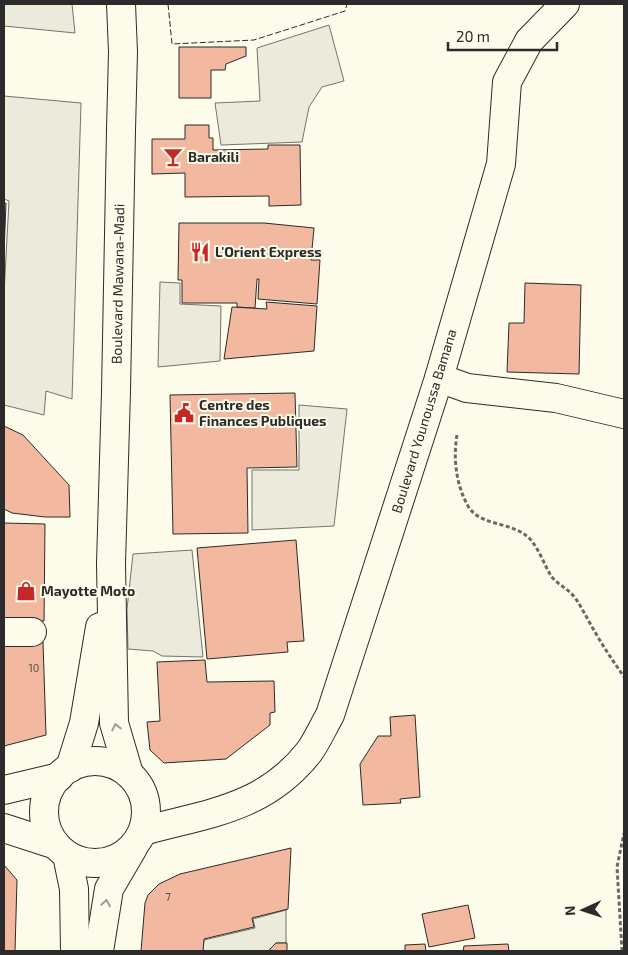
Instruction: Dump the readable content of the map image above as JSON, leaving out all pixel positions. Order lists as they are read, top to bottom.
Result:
{
  "streets": {
    "main road": ["Boulevard Mawana-Madi", "Boulevard Younoussa Bamana"]
  },
  "crossings": [
    ["Boulevard Mawana-Madi", "Boulevard Younoussa Bamana"]
  ],
  "places": {
    "bar": ["Barakili"],
    "restaurant": ["L'Orient Express"],
    "public building": ["Centre des Finances Publiques"],
    "shop": ["Mayotte Moto"]
  },
  "house_numbers": ["10", "7"],
  "scale_bar": "20 m",
  "north": "left"
}
